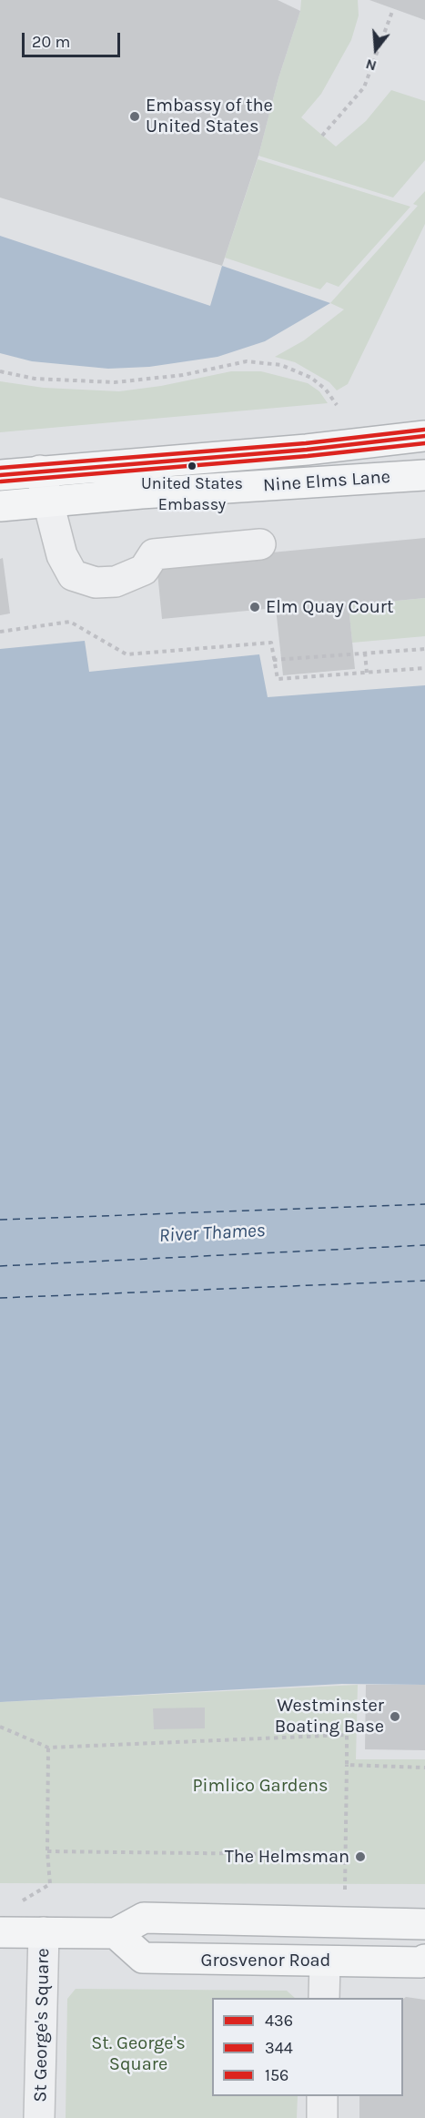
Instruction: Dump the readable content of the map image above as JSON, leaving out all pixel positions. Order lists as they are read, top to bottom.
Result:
{
  "streets": {
    "highway": ["Nine Elms Lane", "Grosvenor Road"],
    "street": ["St George's Square"]
  },
  "water": ["River Thames"],
  "parks": ["Pimlico Gardens", "St. George's Square"],
  "places": [
    "Embassy of the United States",
    "United States Embassy",
    "Elm Quay Court",
    "Westminster Boating Base",
    "The Helmsman"
  ],
  "lines": ["transit line 156", "transit line 436", "transit line 344"],
  "legend": ["436", "344", "156"],
  "scale_bar": "20 m",
  "north": "bottom"
}
